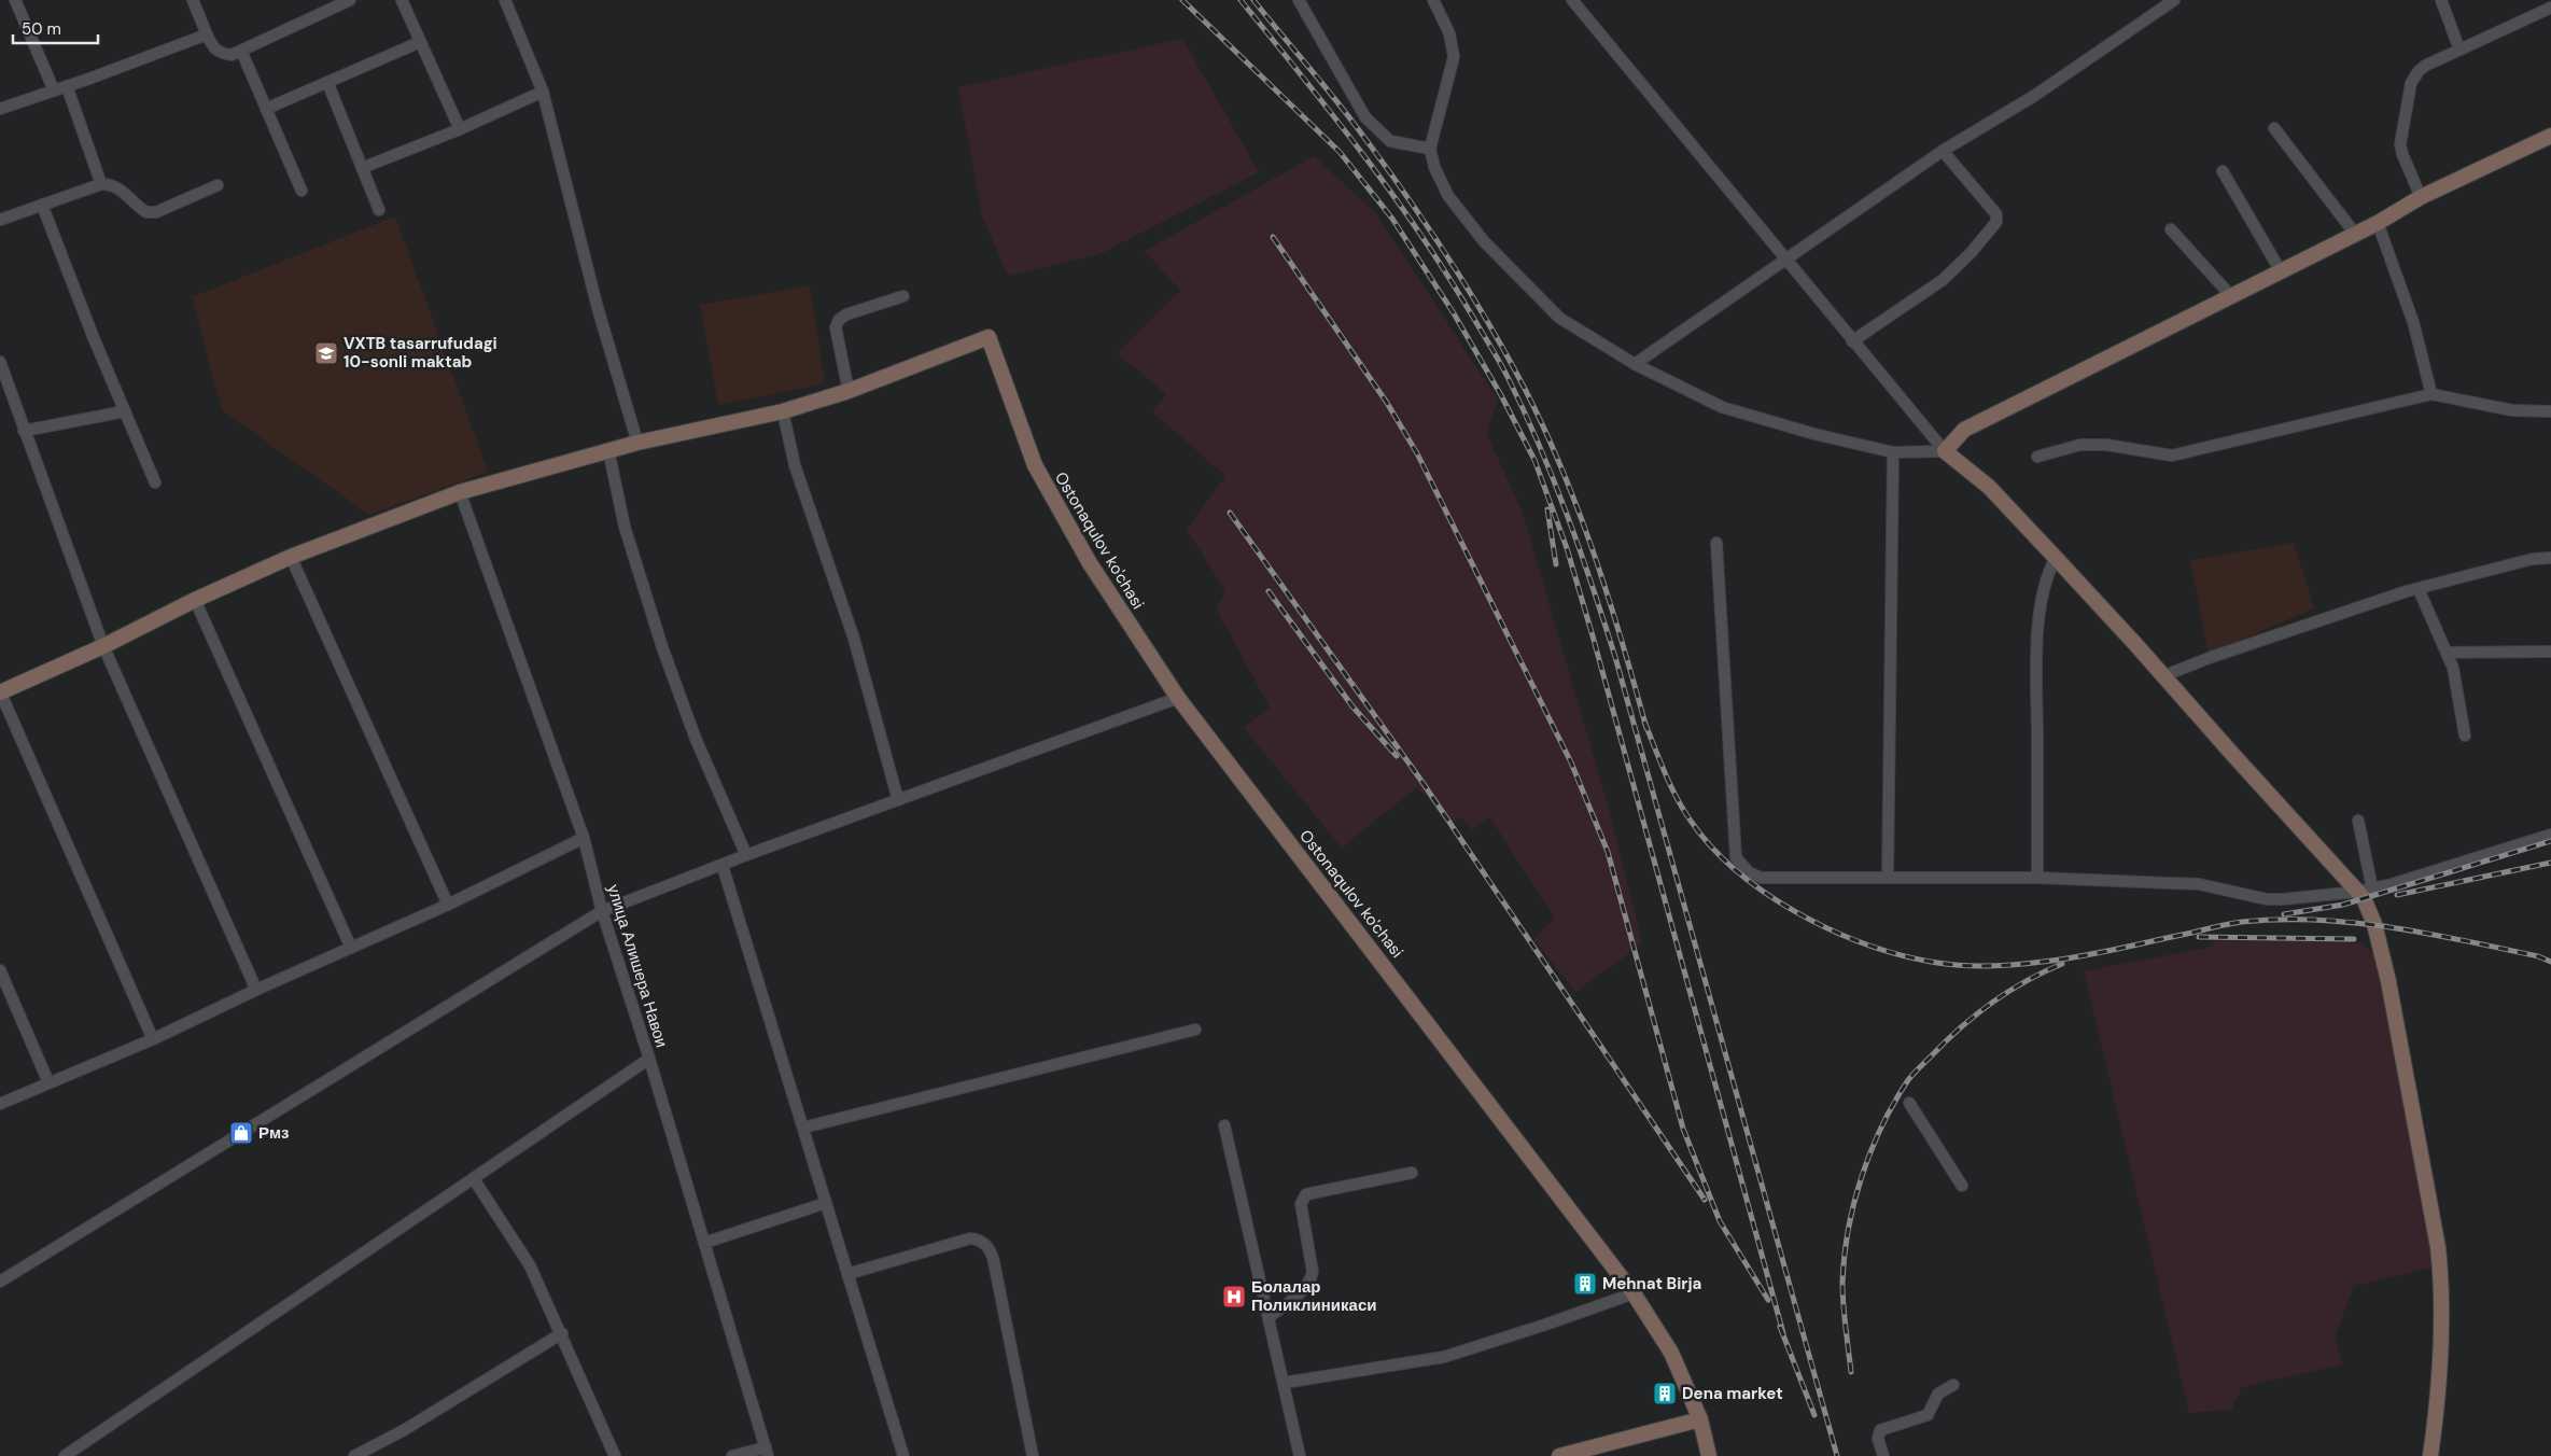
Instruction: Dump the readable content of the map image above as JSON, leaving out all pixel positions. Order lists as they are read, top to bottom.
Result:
{
  "streets": {
    "street": ["Ostonaqulov ko'chasi", "улица Алишера Навои"]
  },
  "places": {
    "school or university": ["VXTB tasarrufudagi 10-sonli maktab"],
    "shop": ["Рмз"],
    "building": ["Mehnat Birja", "Dena market"],
    "hospital": ["Болалар Поликлиникаси"]
  },
  "scale_bar": "50 m"
}
